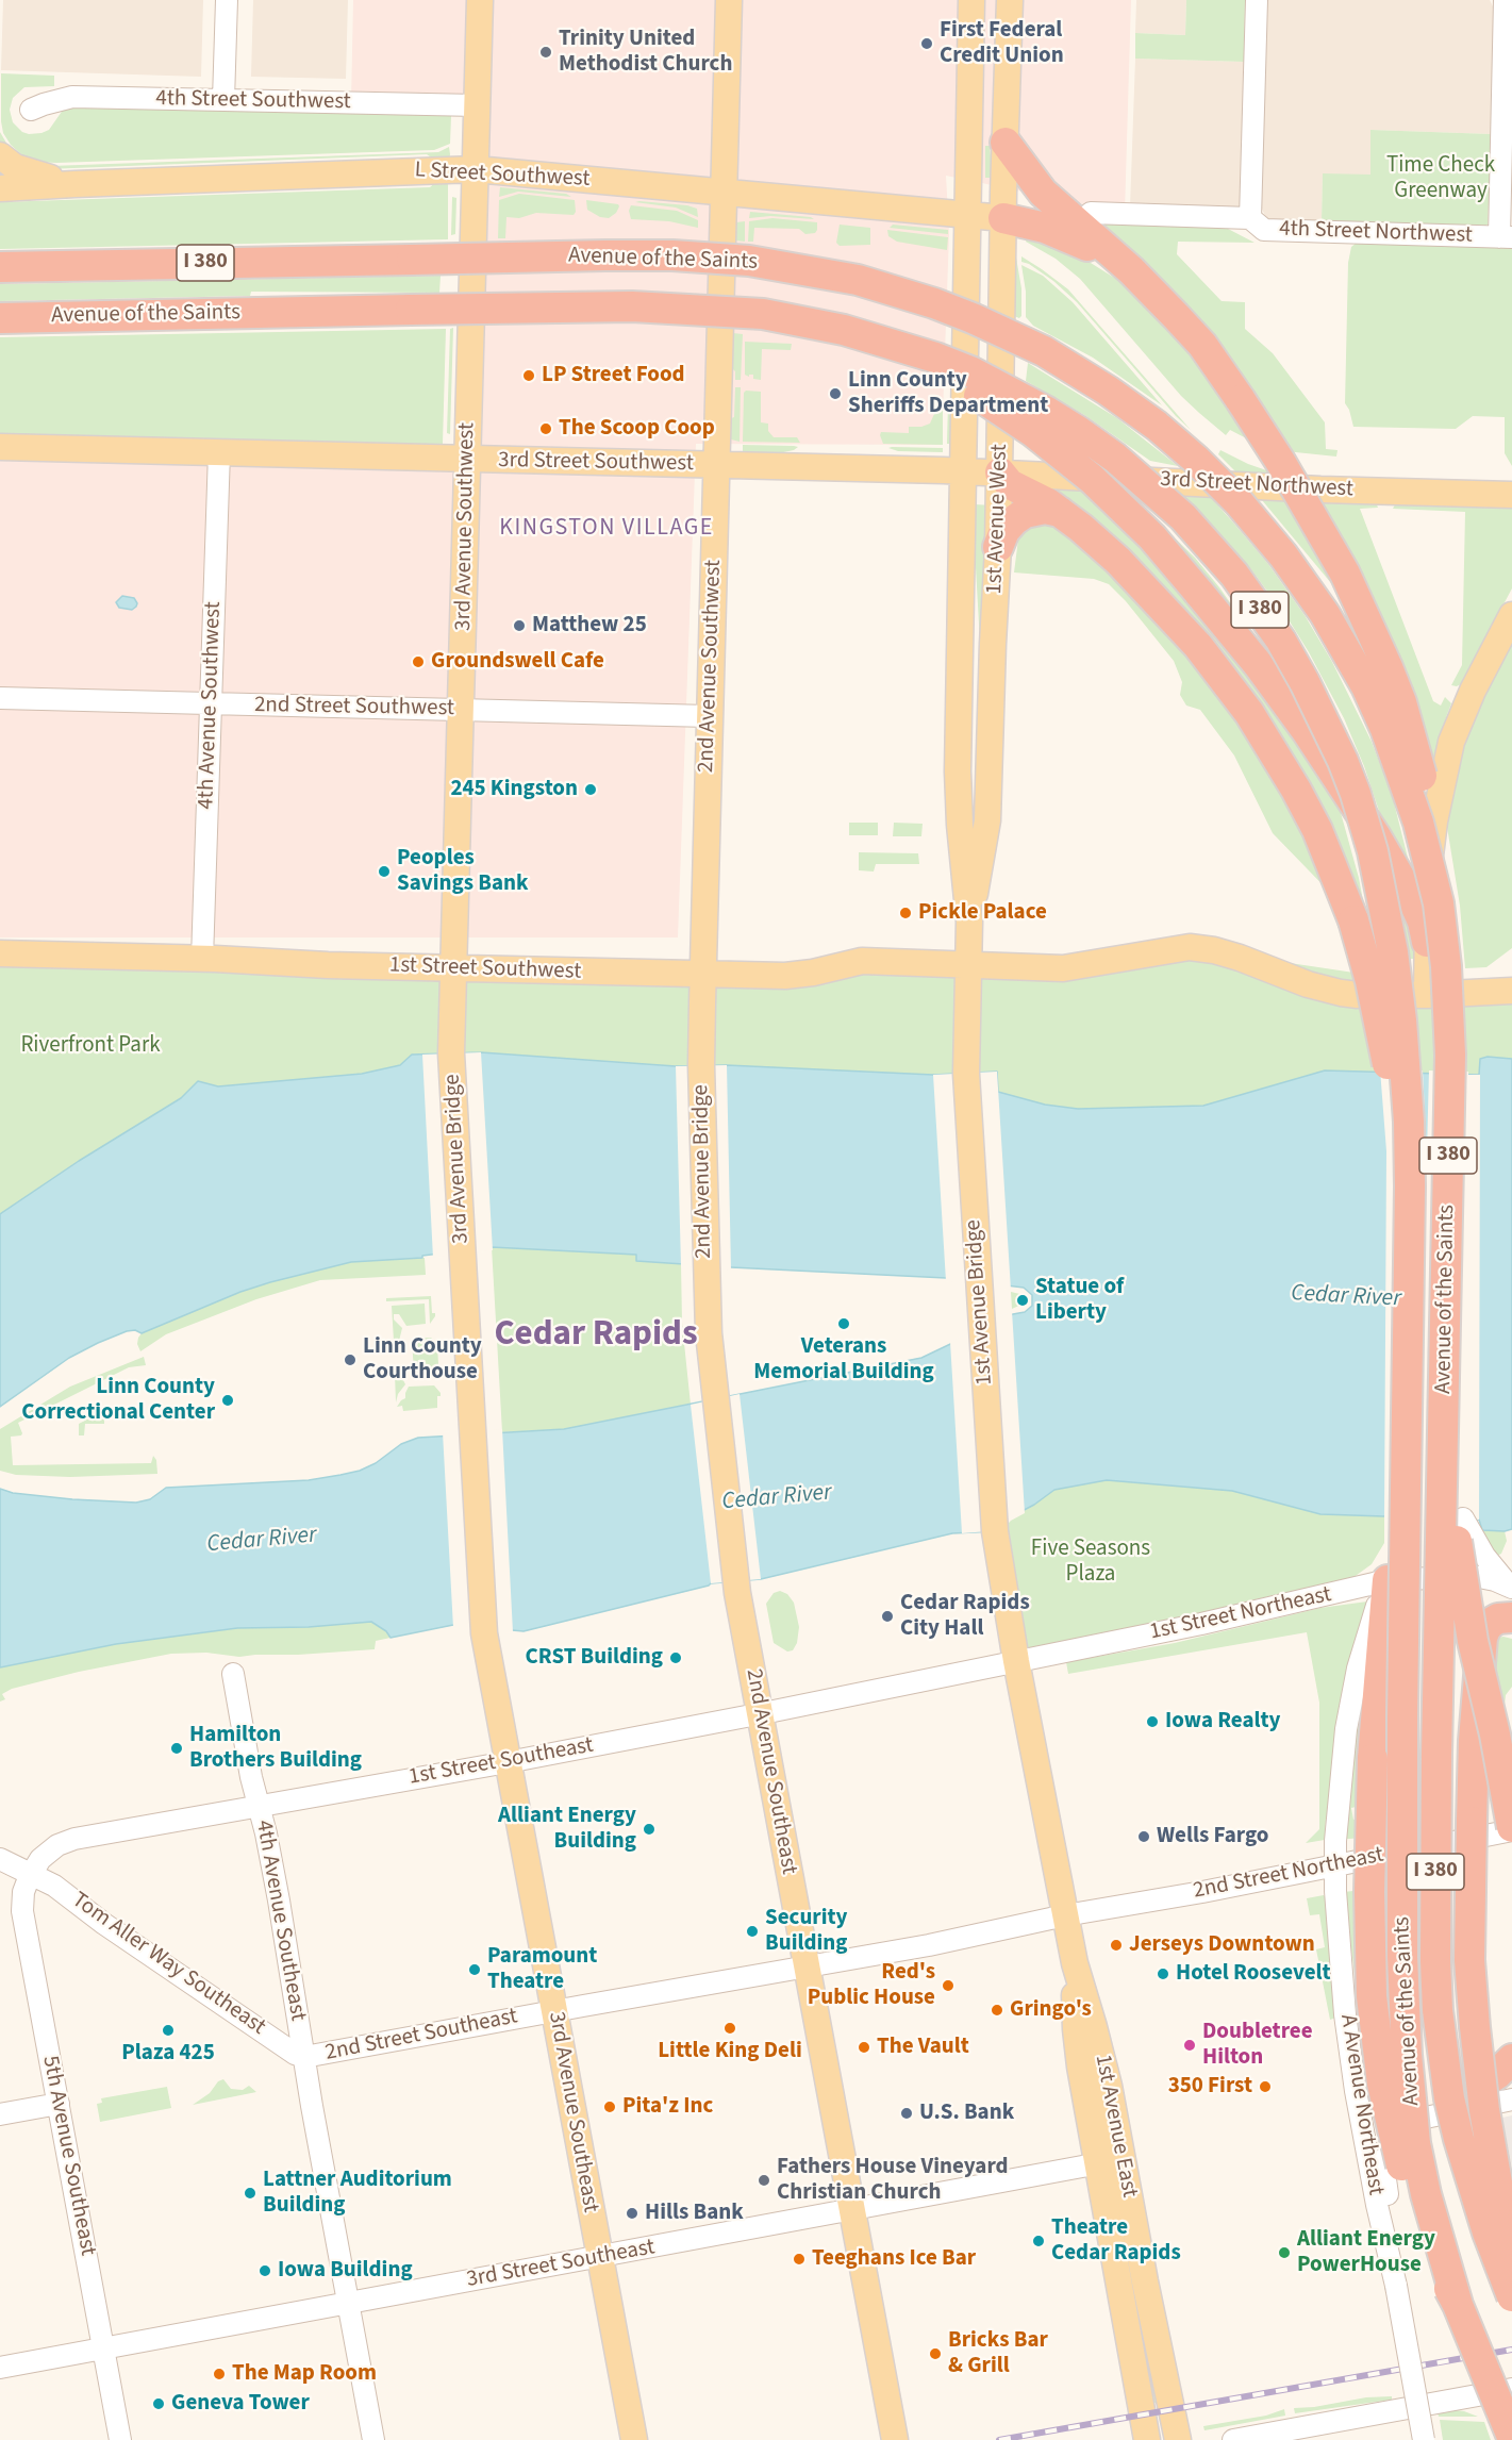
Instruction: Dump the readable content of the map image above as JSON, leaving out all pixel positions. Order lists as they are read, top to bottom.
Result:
{
  "streets": {
    "highway": ["Avenue of the Saints", "I 380"],
    "main road": [
      "L Street Southwest",
      "3rd Street Southwest",
      "3rd Street Northwest",
      "1st Avenue West",
      "3rd Avenue Southwest",
      "2nd Avenue Southwest",
      "1st Street Southwest",
      "3rd Avenue Bridge",
      "2nd Avenue Bridge",
      "1st Avenue Bridge",
      "2nd Avenue Southeast",
      "3rd Avenue Southeast",
      "1st Avenue East"
    ],
    "street": [
      "4th Street Southwest",
      "4th Street Northwest",
      "4th Avenue Southwest",
      "2nd Street Southwest",
      "1st Street Northeast",
      "1st Street Southeast",
      "2nd Street Northeast",
      "4th Avenue Southeast",
      "Tom Aller Way Southeast",
      "2nd Street Southeast",
      "A Avenue Northeast",
      "5th Avenue Southeast",
      "3rd Street Southeast"
    ]
  },
  "crossings": [
    ["4th Street Southwest", "3rd Avenue Southwest"],
    ["L Street Southwest", "1st Avenue West"],
    ["L Street Southwest", "3rd Avenue Southwest"],
    ["L Street Southwest", "2nd Avenue Southwest"],
    ["Avenue of the Saints", "I 380"],
    ["3rd Street Southwest", "3rd Street Northwest"],
    ["3rd Street Southwest", "1st Avenue West"],
    ["3rd Street Southwest", "3rd Avenue Southwest"],
    ["3rd Street Southwest", "2nd Avenue Southwest"],
    ["3rd Street Southwest", "4th Avenue Southwest"],
    ["3rd Street Northwest", "1st Avenue West"],
    ["1st Avenue West", "1st Street Southwest"],
    ["1st Avenue West", "1st Avenue Bridge"],
    ["3rd Avenue Southwest", "2nd Street Southwest"],
    ["3rd Avenue Southwest", "1st Street Southwest"],
    ["3rd Avenue Southwest", "3rd Avenue Bridge"],
    ["2nd Avenue Southwest", "2nd Street Southwest"],
    ["2nd Avenue Southwest", "1st Street Southwest"],
    ["2nd Avenue Southwest", "2nd Avenue Bridge"],
    ["4th Avenue Southwest", "2nd Street Southwest"],
    ["4th Avenue Southwest", "1st Street Southwest"],
    ["3rd Avenue Bridge", "3rd Avenue Southeast"],
    ["2nd Avenue Bridge", "2nd Avenue Southeast"],
    ["1st Avenue Bridge", "1st Avenue East"],
    ["1st Street Northeast", "1st Street Southeast"],
    ["1st Street Northeast", "A Avenue Northeast"],
    ["1st Street Northeast", "1st Avenue East"],
    ["1st Street Southeast", "2nd Avenue Southeast"],
    ["1st Street Southeast", "4th Avenue Southeast"],
    ["1st Street Southeast", "Tom Aller Way Southeast"],
    ["1st Street Southeast", "3rd Avenue Southeast"],
    ["1st Street Southeast", "1st Avenue East"],
    ["1st Street Southeast", "5th Avenue Southeast"],
    ["2nd Avenue Southeast", "2nd Street Southeast"],
    ["2nd Avenue Southeast", "3rd Street Southeast"],
    ["2nd Street Northeast", "2nd Street Southeast"],
    ["2nd Street Northeast", "A Avenue Northeast"],
    ["2nd Street Northeast", "1st Avenue East"],
    ["4th Avenue Southeast", "Tom Aller Way Southeast"],
    ["4th Avenue Southeast", "2nd Street Southeast"],
    ["4th Avenue Southeast", "3rd Street Southeast"],
    ["Tom Aller Way Southeast", "2nd Street Southeast"],
    ["Tom Aller Way Southeast", "5th Avenue Southeast"],
    ["2nd Street Southeast", "3rd Avenue Southeast"],
    ["2nd Street Southeast", "1st Avenue East"],
    ["3rd Avenue Southeast", "3rd Street Southeast"],
    ["1st Avenue East", "3rd Street Southeast"],
    ["5th Avenue Southeast", "3rd Street Southeast"]
  ],
  "districts": ["KINGSTON VILLAGE", "Cedar Rapids"],
  "water": ["Cedar River"],
  "parks": ["Time Check Greenway", "Riverfront Park", "Five Seasons Plaza"],
  "places": [
    "First Federal Credit Union",
    "Trinity United Methodist Church",
    "LP Street Food",
    "Linn County Sheriffs Department",
    "The Scoop Coop",
    "Matthew 25",
    "Groundswell Cafe",
    "245 Kingston",
    "Peoples Savings Bank",
    "Pickle Palace",
    "Statue of Liberty",
    "Veterans Memorial Building",
    "Linn County Courthouse",
    "Linn County Correctional Center",
    "Cedar Rapids City Hall",
    "CRST Building",
    "Iowa Realty",
    "Hamilton Brothers Building",
    "Alliant Energy Building",
    "Wells Fargo",
    "Security Building",
    "Jerseys Downtown",
    "Paramount Theatre",
    "Hotel Roosevelt",
    "Red's Public House",
    "Gringo's",
    "Little King Deli",
    "Plaza 425",
    "Doubletree Hilton",
    "The Vault",
    "350 First",
    "Pita'z Inc",
    "U.S. Bank",
    "Fathers House Vineyard Christian Church",
    "Lattner Auditorium Building",
    "Hills Bank",
    "Theatre Cedar Rapids",
    "Alliant Energy PowerHouse",
    "Teeghans Ice Bar",
    "Iowa Building",
    "Bricks Bar & Grill",
    "The Map Room",
    "Geneva Tower"
  ]
}
